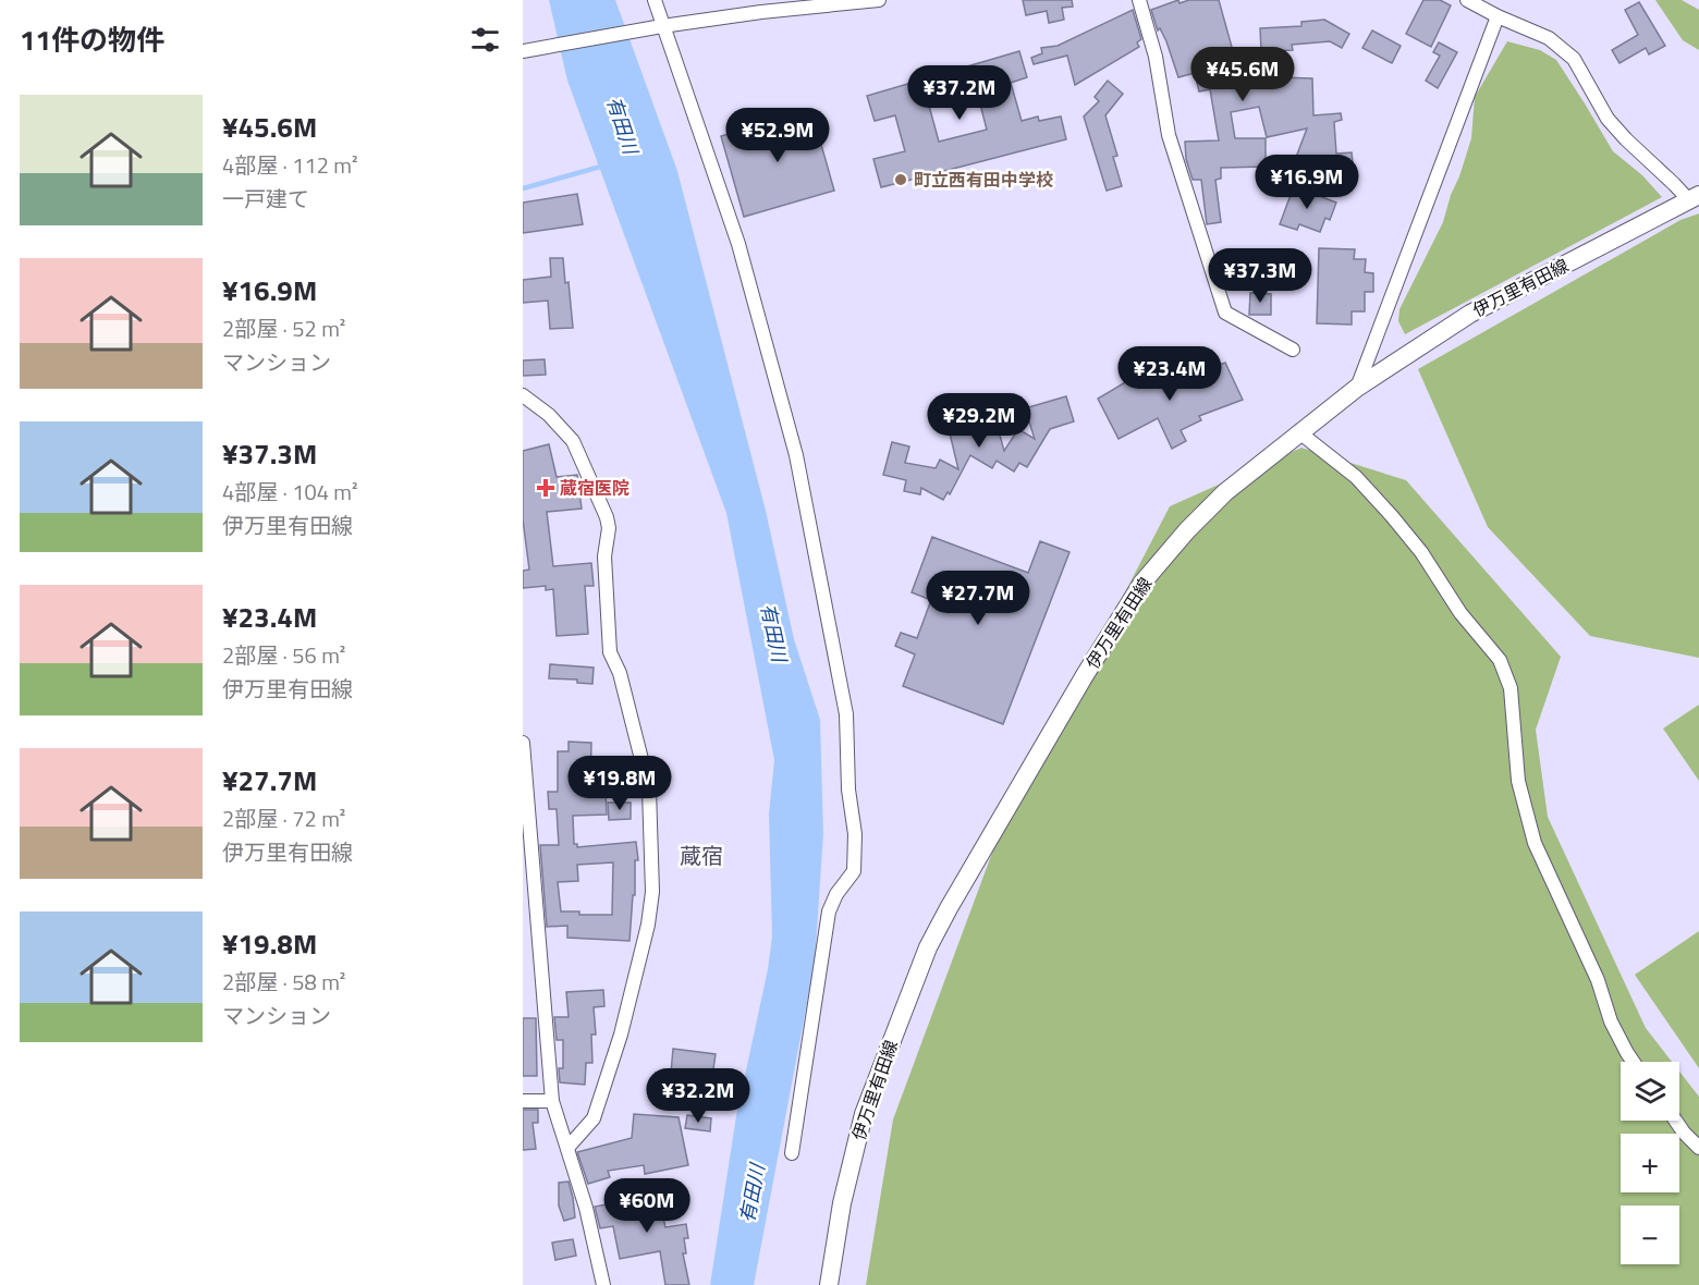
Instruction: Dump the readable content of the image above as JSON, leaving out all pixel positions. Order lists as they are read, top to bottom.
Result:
{
  "streets": {
    "main road": ["伊万里有田線"]
  },
  "districts": ["蔵宿"],
  "water": ["有田川"],
  "places": {
    "other": ["町立西有田中学校"],
    "health": ["蔵宿医院"]
  },
  "page": {
    "heading": "11件の物件",
    "price": [
      "¥45.6M",
      "¥37.2M",
      "¥52.9M",
      "¥16.9M",
      "¥37.3M",
      "¥23.4M",
      "¥29.2M",
      "¥27.7M",
      "¥19.8M",
      "¥32.2M",
      "¥60M"
    ],
    "list": [
      {
        "name": "¥45.6M",
        "note": "4部屋 · 112 m² · 一戸建て"
      },
      {
        "name": "¥16.9M",
        "note": "2部屋 · 52 m² · マンション"
      },
      {
        "name": "¥37.3M",
        "note": "4部屋 · 104 m² · 伊万里有田線"
      },
      {
        "name": "¥23.4M",
        "note": "2部屋 · 56 m² · 伊万里有田線"
      },
      {
        "name": "¥27.7M",
        "note": "2部屋 · 72 m² · 伊万里有田線"
      },
      {
        "name": "¥19.8M",
        "note": "2部屋 · 58 m² · マンション"
      }
    ],
    "map_buttons": ["+", "−"]
  }
}
